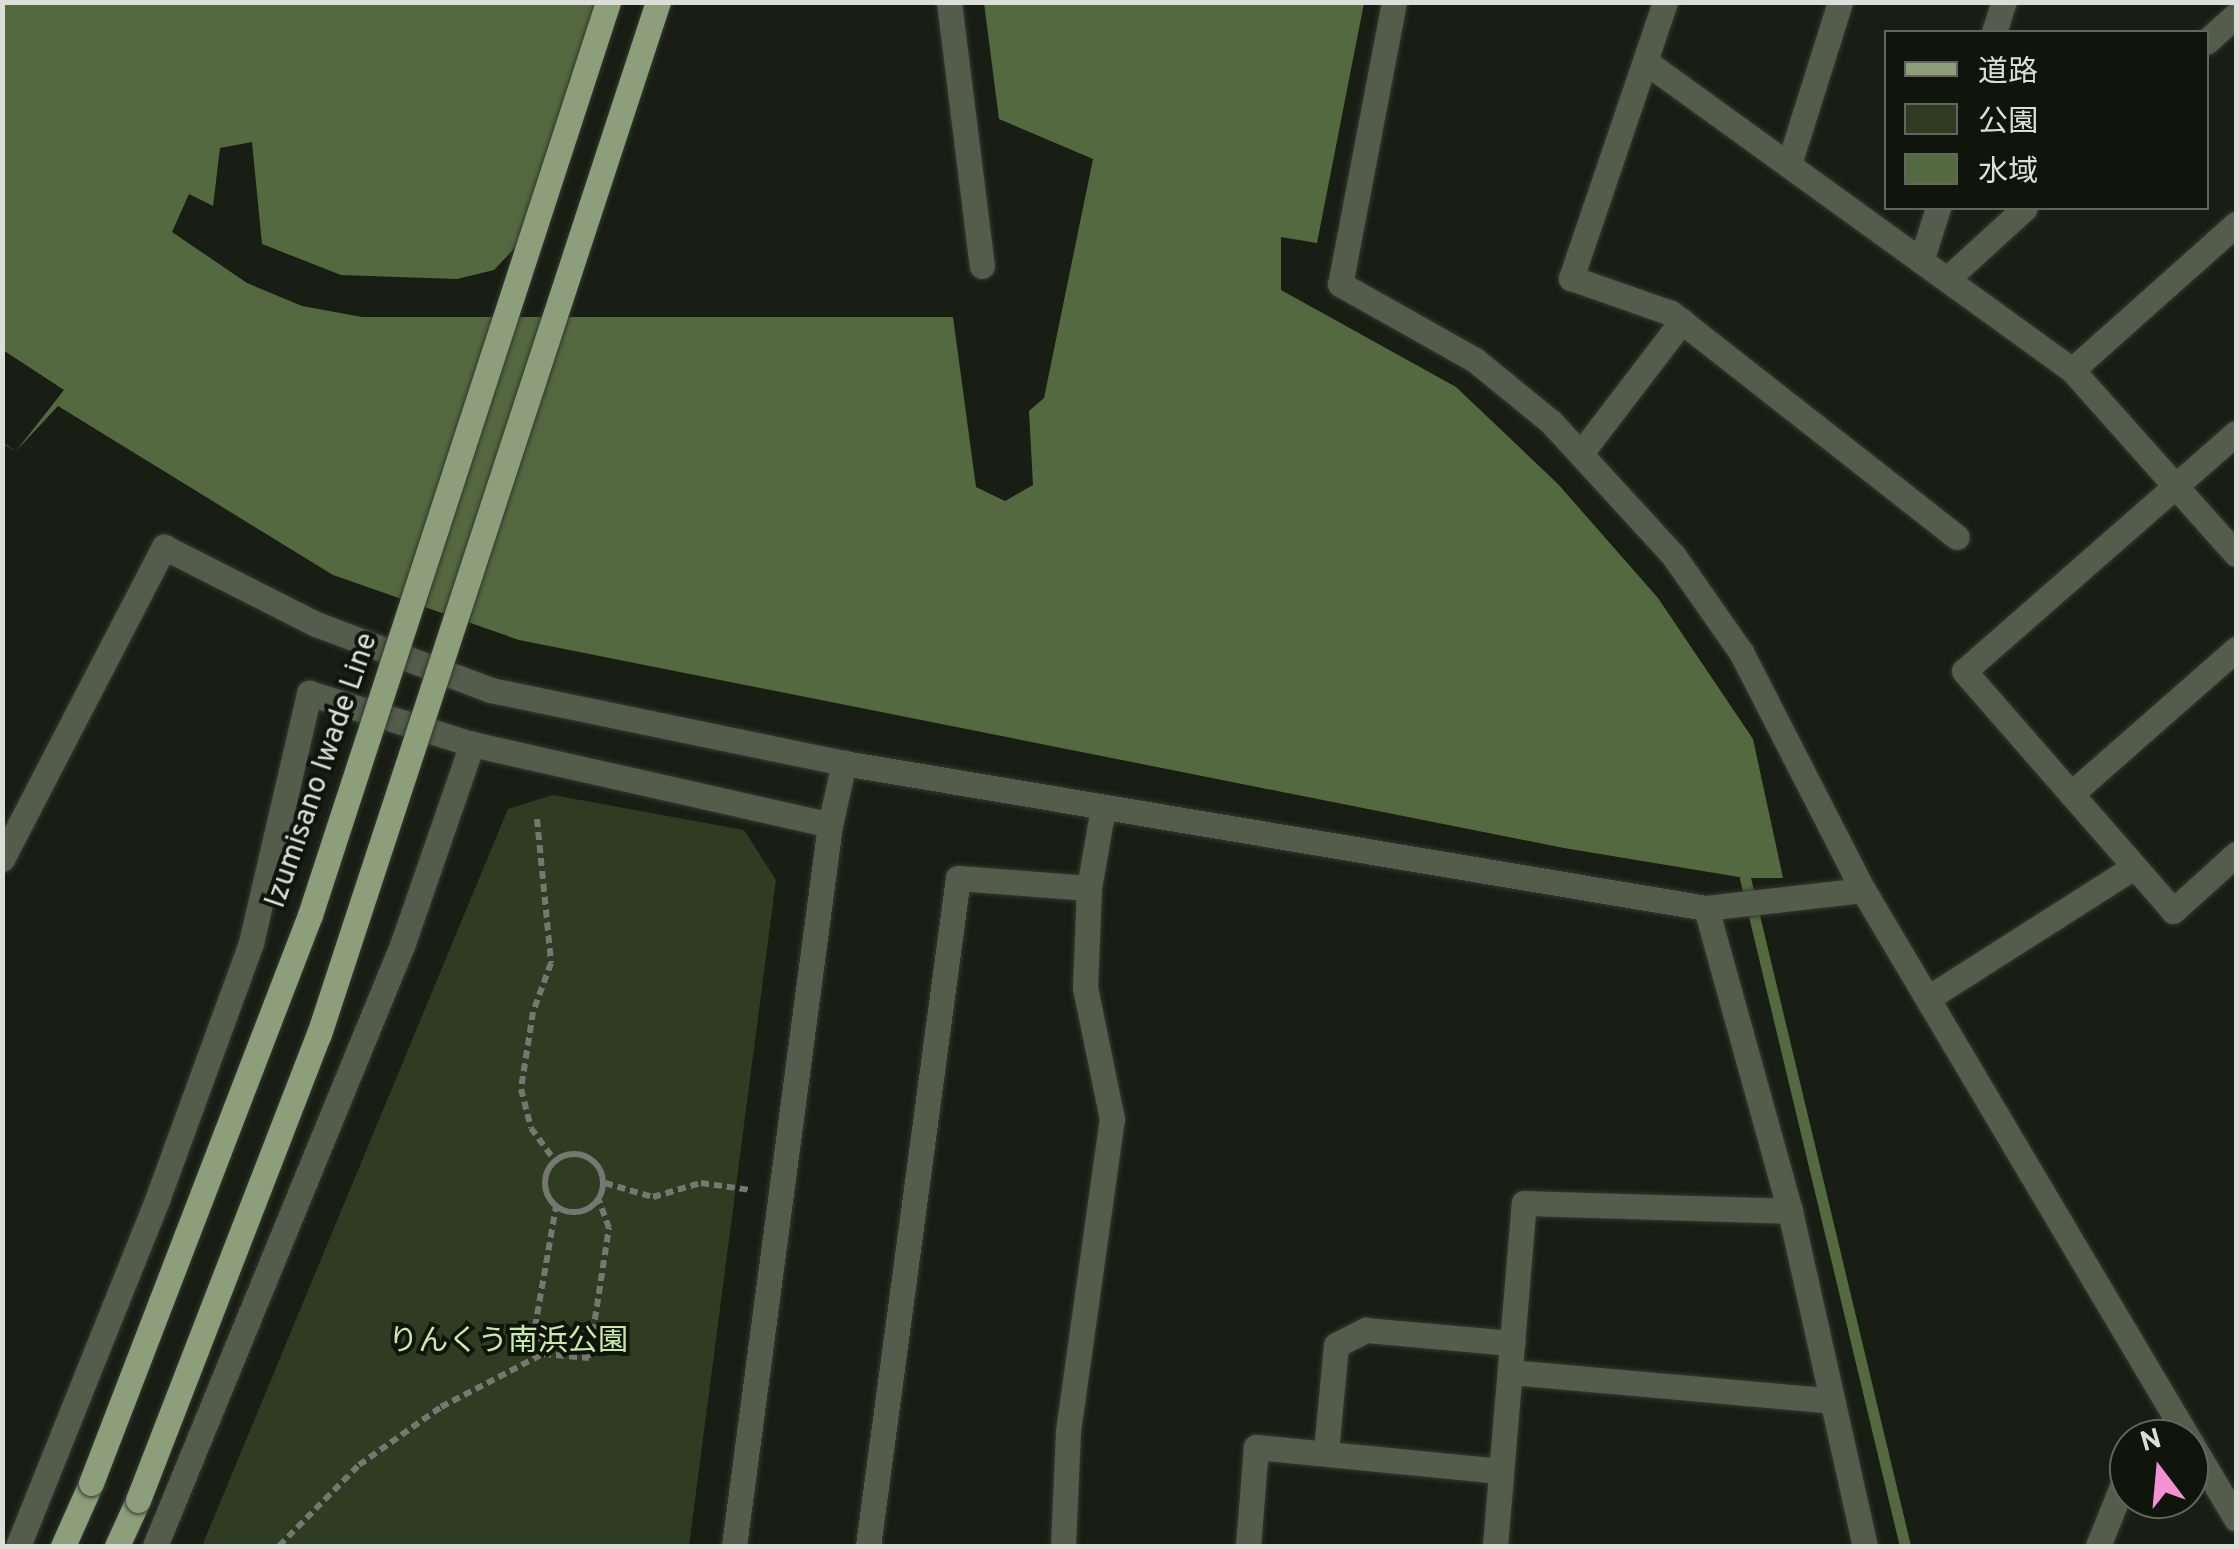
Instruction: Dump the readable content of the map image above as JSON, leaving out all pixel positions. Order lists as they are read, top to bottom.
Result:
{
  "streets": {
    "main road": ["Izumisano Iwade Line"]
  },
  "parks": ["りんくう南浜公園"],
  "legend": ["道路", "公園", "水域"],
  "north": "top"
}
